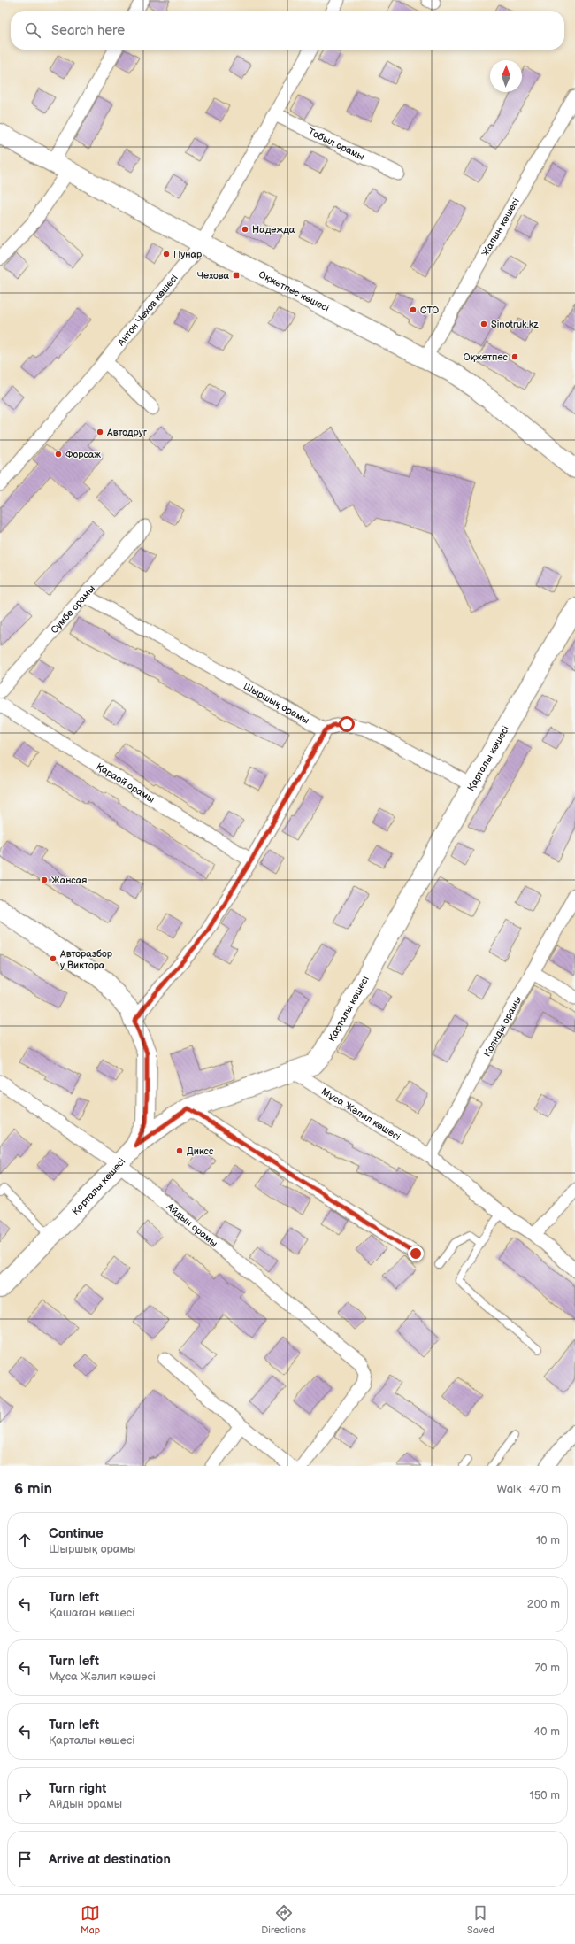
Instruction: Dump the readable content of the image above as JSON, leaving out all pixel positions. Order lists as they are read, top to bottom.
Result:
{
  "streets": {
    "street": [
      "Тобыл орамы",
      "Жалын көшесі",
      "Оқжетпес көшесі",
      "Антон Чехов көшесі",
      "Сумбе орамы",
      "Шыршық орамы",
      "Қарталы көшесі",
      "Қараой орамы",
      "Қоянды орамы",
      "Мұса Жәлил көшесі",
      "Айдын орамы"
    ]
  },
  "crossings": [
    ["Тобыл орамы", "Антон Чехов көшесі"],
    ["Жалын көшесі", "Оқжетпес көшесі"],
    ["Оқжетпес көшесі", "Антон Чехов көшесі"],
    ["Сумбе орамы", "Шыршық орамы"],
    ["Қарталы көшесі", "Мұса Жәлил көшесі"],
    ["Қарталы көшесі", "Айдын орамы"],
    ["Қоянды орамы", "Мұса Жәлил көшесі"]
  ],
  "places": {
    "other": [
      "Надежда",
      "Пунар",
      "СТО",
      "Sinotruk.kz",
      "Оқжетпес",
      "Автодруг",
      "Форсаж",
      "Жансая",
      "Авторазбор у Виктора",
      "Диксс"
    ],
    "transit": ["Чехова"]
  },
  "north": "top",
  "page": {
    "search": "Search here",
    "heading": ["6 min", "Walk · 470 m"],
    "list": [
      ["Continue", "Шыршық орамы", "10 m"],
      ["Turn left", "Қашаған көшесі", "200 m"],
      ["Turn left", "Мұса Жәлил көшесі", "70 m"],
      ["Turn left", "Қарталы көшесі", "40 m"],
      ["Turn right", "Айдын орамы", "150 m"],
      "Arrive at destination"
    ],
    "nav": ["Map", "Directions", "Saved"]
  }
}
